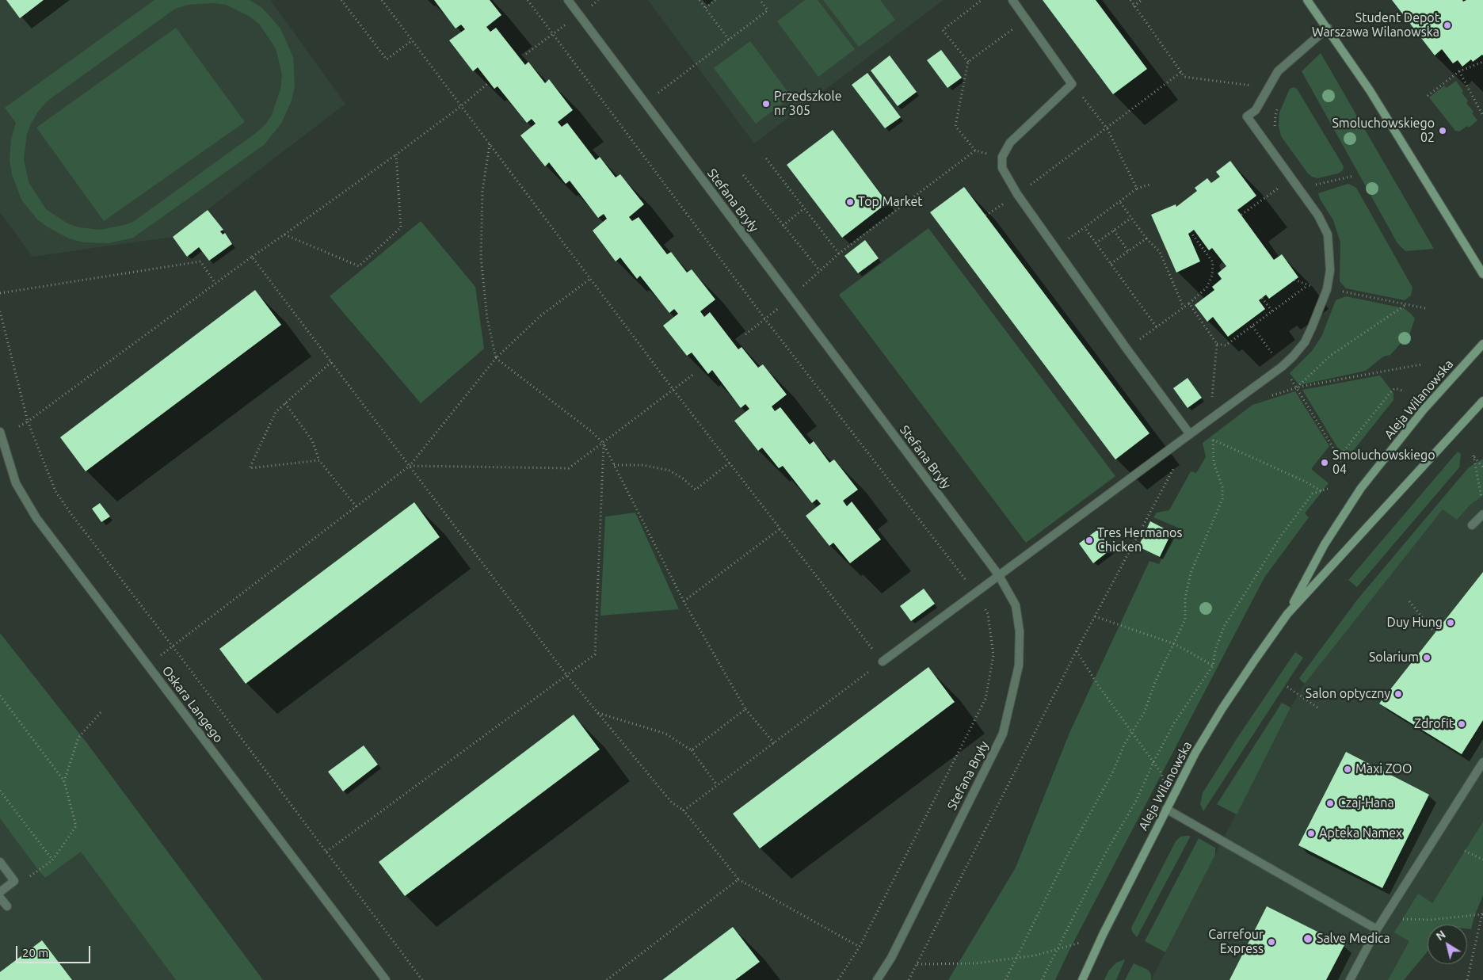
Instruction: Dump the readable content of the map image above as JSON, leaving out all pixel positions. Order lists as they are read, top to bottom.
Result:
{
  "streets": {
    "main road": ["Aleja Wilanowska"],
    "street": ["Stefana Bryły", "Oskara Langego"]
  },
  "places": [
    "Student Depot Warszawa Wilanowska",
    "Przedszkole nr 305",
    "Smoluchowskiego 02",
    "Top Market",
    "Smoluchowskiego 04",
    "Tres Hermanos Chicken",
    "Duy Hung",
    "Solarium",
    "Salon optyczny",
    "Zdrofit",
    "Maxi ZOO",
    "Czaj-Hana",
    "Apteka Namex",
    "Salve Medica",
    "Carrefour Express"
  ],
  "scale_bar": "20 m",
  "north": "top left"
}
